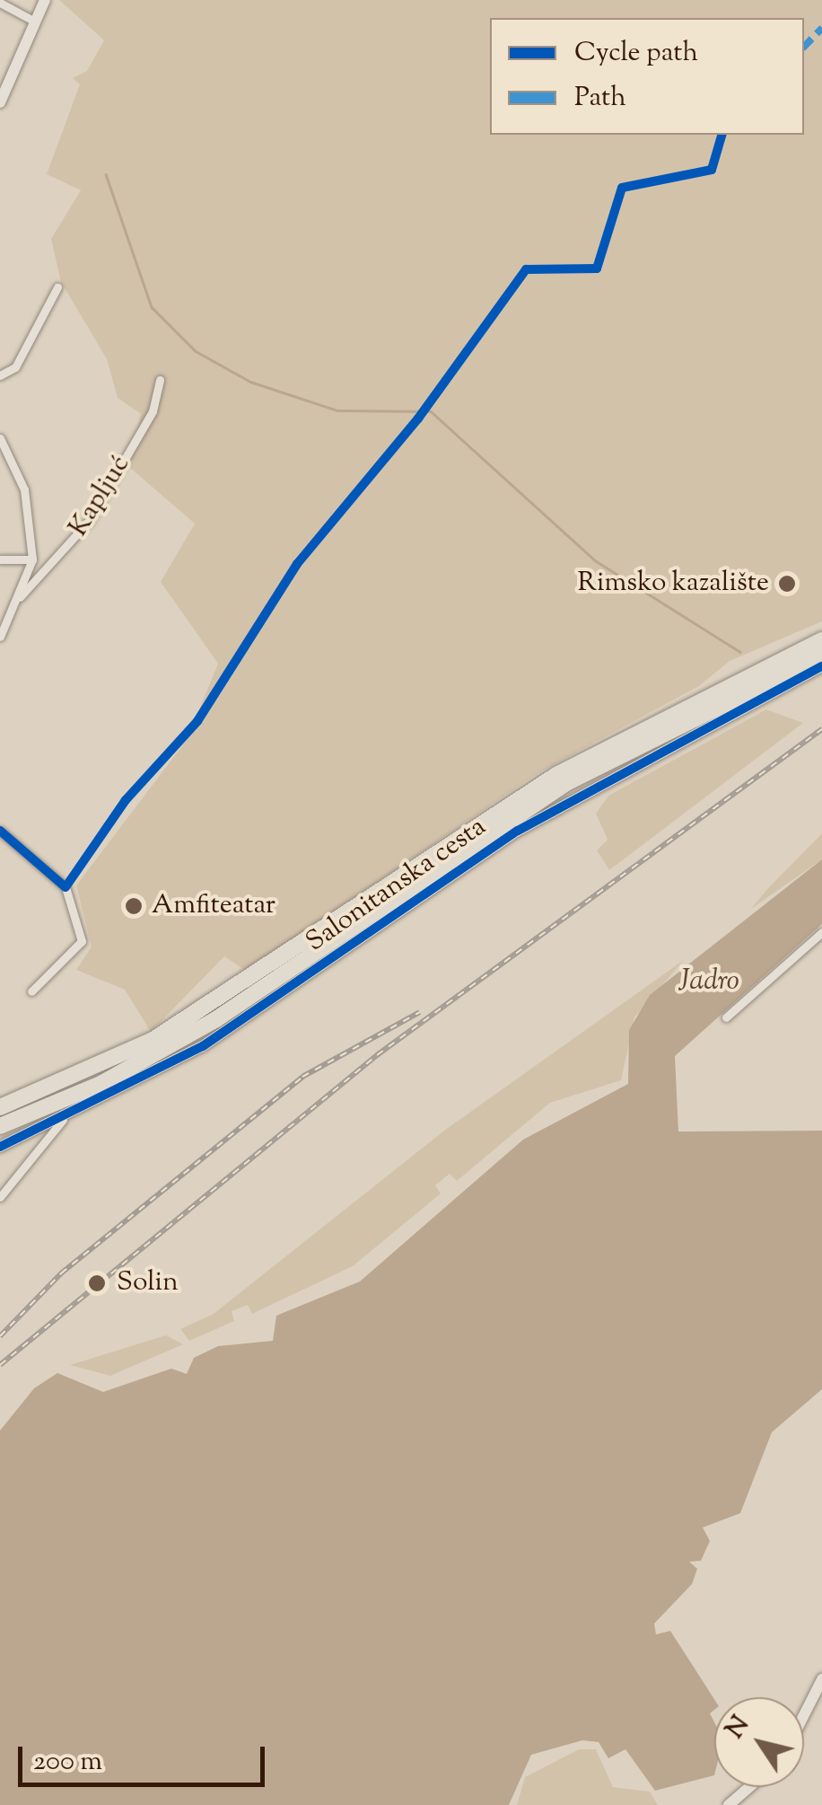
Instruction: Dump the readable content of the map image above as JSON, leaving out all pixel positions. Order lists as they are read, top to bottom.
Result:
{
  "streets": {
    "main road": ["Salonitanska cesta"],
    "street": ["Kapljuć"]
  },
  "water": ["Jadro"],
  "places": ["Rimsko kazalište", "Amfiteatar", "Solin"],
  "legend": ["Cycle path", "Path"],
  "scale_bar": "200 m",
  "north": "top left"
}
